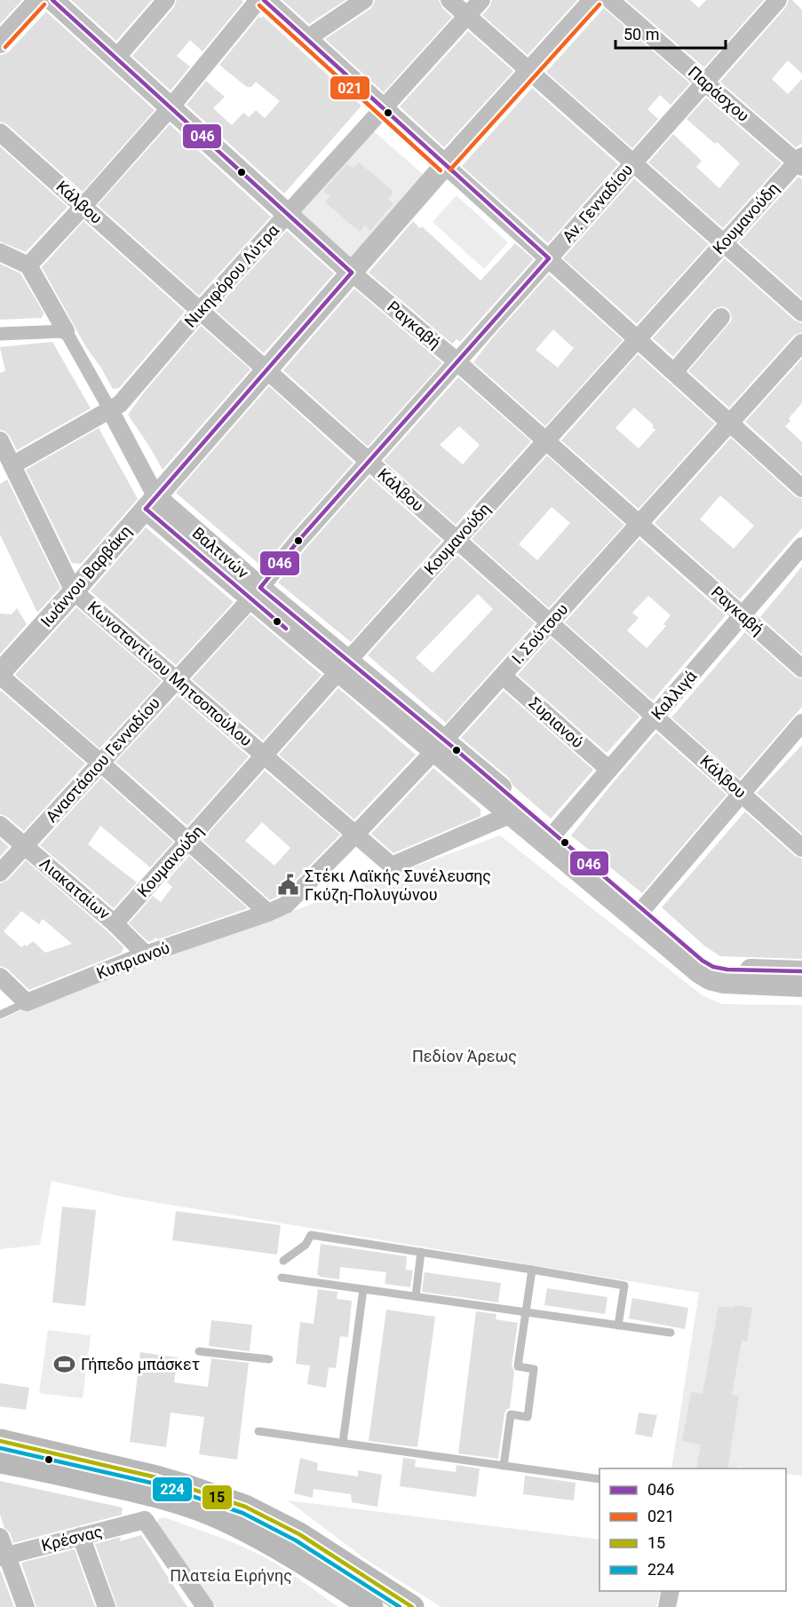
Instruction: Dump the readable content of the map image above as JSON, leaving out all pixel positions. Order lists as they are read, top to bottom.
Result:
{
  "streets": {
    "street": [
      "Παράσχου",
      "Κάλβου",
      "Αν. Γενναδίου",
      "Κουμανούδη",
      "Νικηφόρου Λύτρα",
      "Ραγκαβή",
      "Βαλτινών",
      "Ιωάννου Βαρβάκη",
      "Ι. Σούτσου",
      "Κωνσταντίνου Μητσοπούλου",
      "Καλλιγά",
      "Συριανού",
      "Αναστάσιου Γενναδίου",
      "Λιακαταίων",
      "Κυπριανού",
      "Κρέσνας"
    ]
  },
  "crossings": [
    ["Παράσχου", "Αν. Γενναδίου"],
    ["Παράσχου", "Κουμανούδη"],
    ["Κάλβου", "Αν. Γενναδίου"],
    ["Κάλβου", "Κουμανούδη"],
    ["Κάλβου", "Νικηφόρου Λύτρα"],
    ["Κάλβου", "Ιωάννου Βαρβάκη"],
    ["Κάλβου", "Ι. Σούτσου"],
    ["Κάλβου", "Καλλιγά"],
    ["Αν. Γενναδίου", "Ραγκαβή"],
    ["Αν. Γενναδίου", "Βαλτινών"],
    ["Αν. Γενναδίου", "Αναστάσιου Γενναδίου"],
    ["Κουμανούδη", "Ραγκαβή"],
    ["Κουμανούδη", "Βαλτινών"],
    ["Κουμανούδη", "Κωνσταντίνου Μητσοπούλου"],
    ["Κουμανούδη", "Λιακαταίων"],
    ["Νικηφόρου Λύτρα", "Ραγκαβή"],
    ["Νικηφόρου Λύτρα", "Βαλτινών"],
    ["Νικηφόρου Λύτρα", "Κωνσταντίνου Μητσοπούλου"],
    ["Ραγκαβή", "Ιωάννου Βαρβάκη"],
    ["Ραγκαβή", "Ι. Σούτσου"],
    ["Ραγκαβή", "Καλλιγά"],
    ["Βαλτινών", "Ιωάννου Βαρβάκη"],
    ["Βαλτινών", "Ι. Σούτσου"],
    ["Βαλτινών", "Κωνσταντίνου Μητσοπούλου"],
    ["Βαλτινών", "Καλλιγά"],
    ["Βαλτινών", "Αναστάσιου Γενναδίου"],
    ["Ιωάννου Βαρβάκη", "Κωνσταντίνου Μητσοπούλου"],
    ["Ι. Σούτσου", "Κωνσταντίνου Μητσοπούλου"],
    ["Ι. Σούτσου", "Συριανού"],
    ["Ι. Σούτσου", "Κυπριανού"],
    ["Κωνσταντίνου Μητσοπούλου", "Αναστάσιου Γενναδίου"],
    ["Καλλιγά", "Συριανού"],
    ["Αναστάσιου Γενναδίου", "Λιακαταίων"],
    ["Λιακαταίων", "Κυπριανού"]
  ],
  "parks": ["Πεδίον Άρεως", "Πλατεία Ειρήνης"],
  "places": {
    "public building": ["Στέκι Λαϊκής Συνέλευσης Γκύζη-Πολυγώνου"],
    "sports": ["Γήπεδο μπάσκετ"]
  },
  "lines": [
    "transit line 046",
    "transit line 021",
    "transit line 15",
    "transit line 224"
  ],
  "legend": [
    "046",
    "021",
    "15",
    "224"
  ],
  "scale_bar": "50 m"
}
